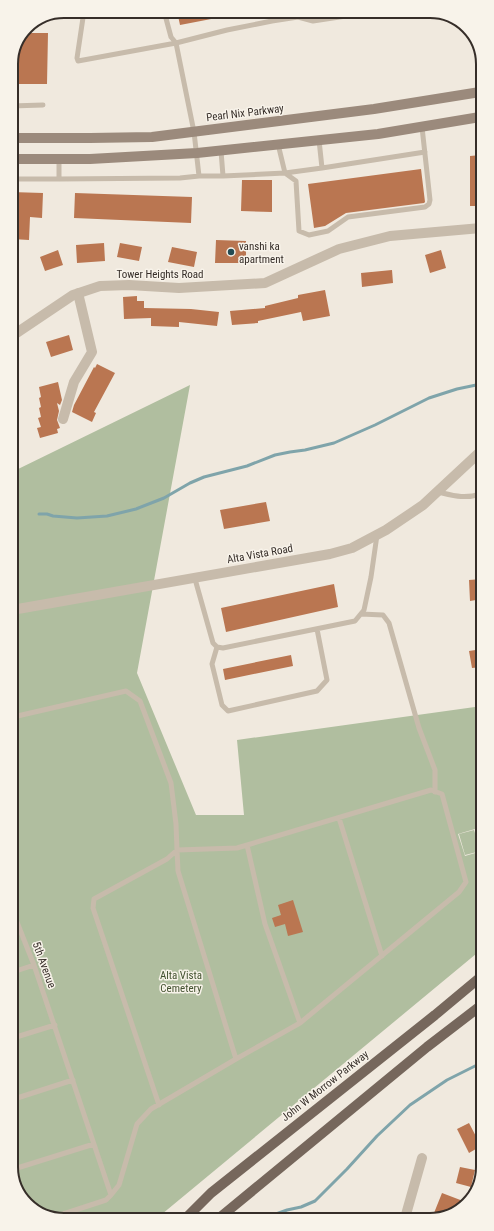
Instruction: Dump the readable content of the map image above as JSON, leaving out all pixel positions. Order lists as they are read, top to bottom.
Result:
{
  "streets": {
    "main road": ["Pearl Nix Parkway", "John W Morrow Parkway"],
    "street": ["Tower Heights Road", "Alta Vista Road"],
    "lane": ["5th Avenue"]
  },
  "parks": ["Alta Vista Cemetery"],
  "places": ["vanshi ka apartment"]
}
